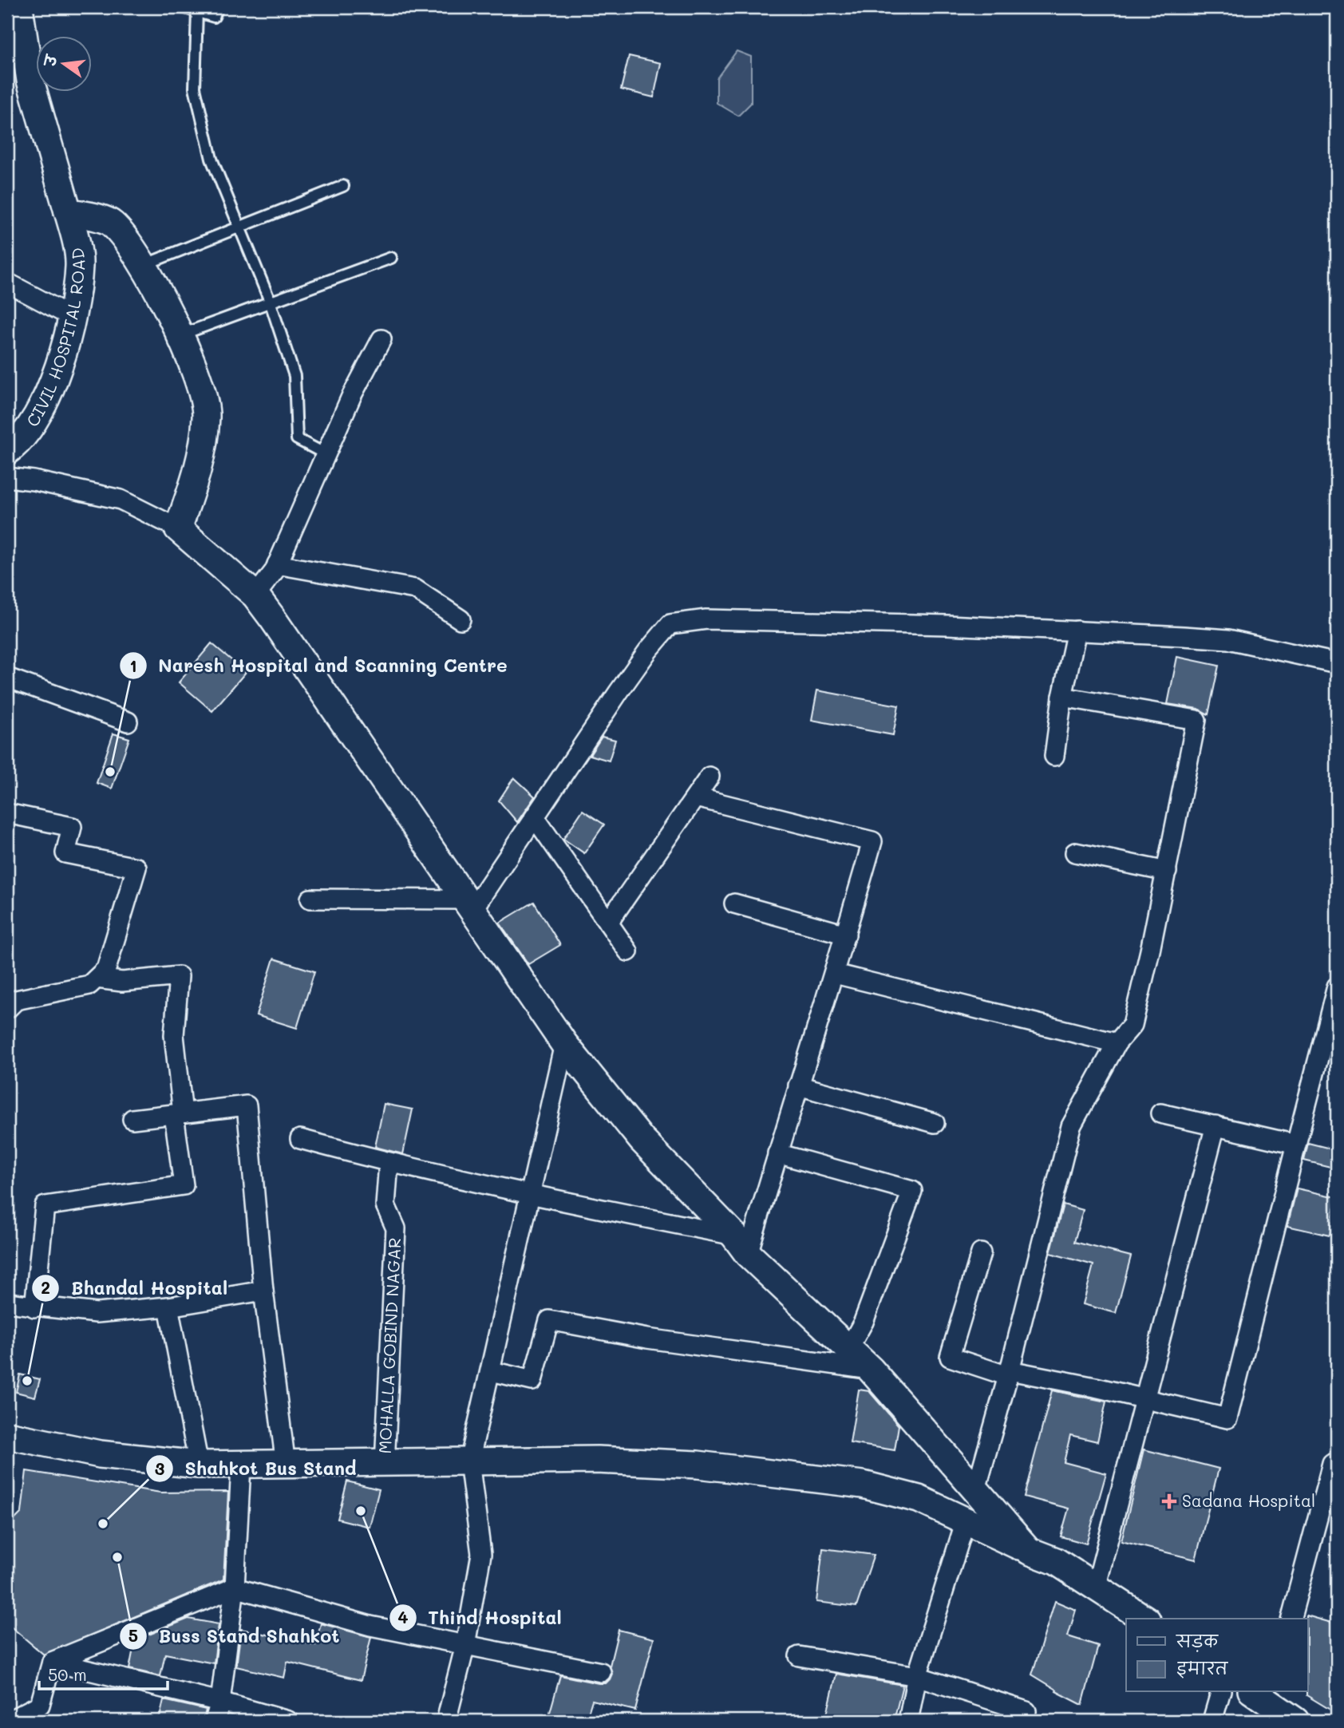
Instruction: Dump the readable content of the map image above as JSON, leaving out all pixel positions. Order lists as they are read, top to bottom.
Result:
{
  "streets": {
    "street": ["CIVIL HOSPITAL ROAD", "MOHALLA GOBIND NAGAR"]
  },
  "places": {
    "other": [
      "Naresh Hospital and Scanning Centre",
      "Bhandal Hospital",
      "Thind Hospital",
      "Shahkot Bus Stand",
      "Buss Stand Shahkot"
    ],
    "health": ["Sadana Hospital"]
  },
  "legend": ["सड़क", "इमारत"],
  "scale_bar": "50 m",
  "north": "left"
}
